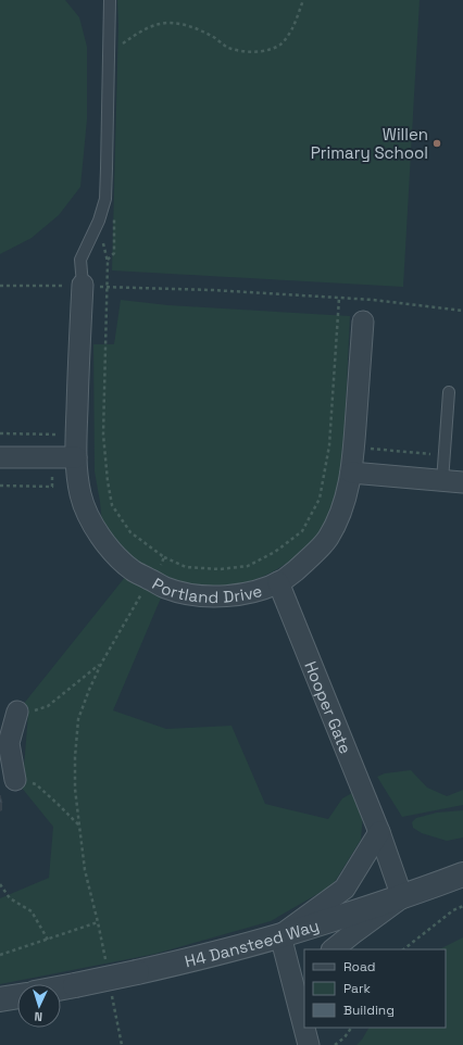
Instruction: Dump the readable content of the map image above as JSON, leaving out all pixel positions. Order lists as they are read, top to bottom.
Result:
{
  "streets": {
    "street": ["Portland Drive", "Hooper Gate", "H4 Dansteed Way"]
  },
  "crossings": [
    ["Portland Drive", "Hooper Gate"],
    ["Hooper Gate", "H4 Dansteed Way"]
  ],
  "places": ["Willen Primary School"],
  "legend": ["Road", "Park", "Building"],
  "north": "bottom"
}
